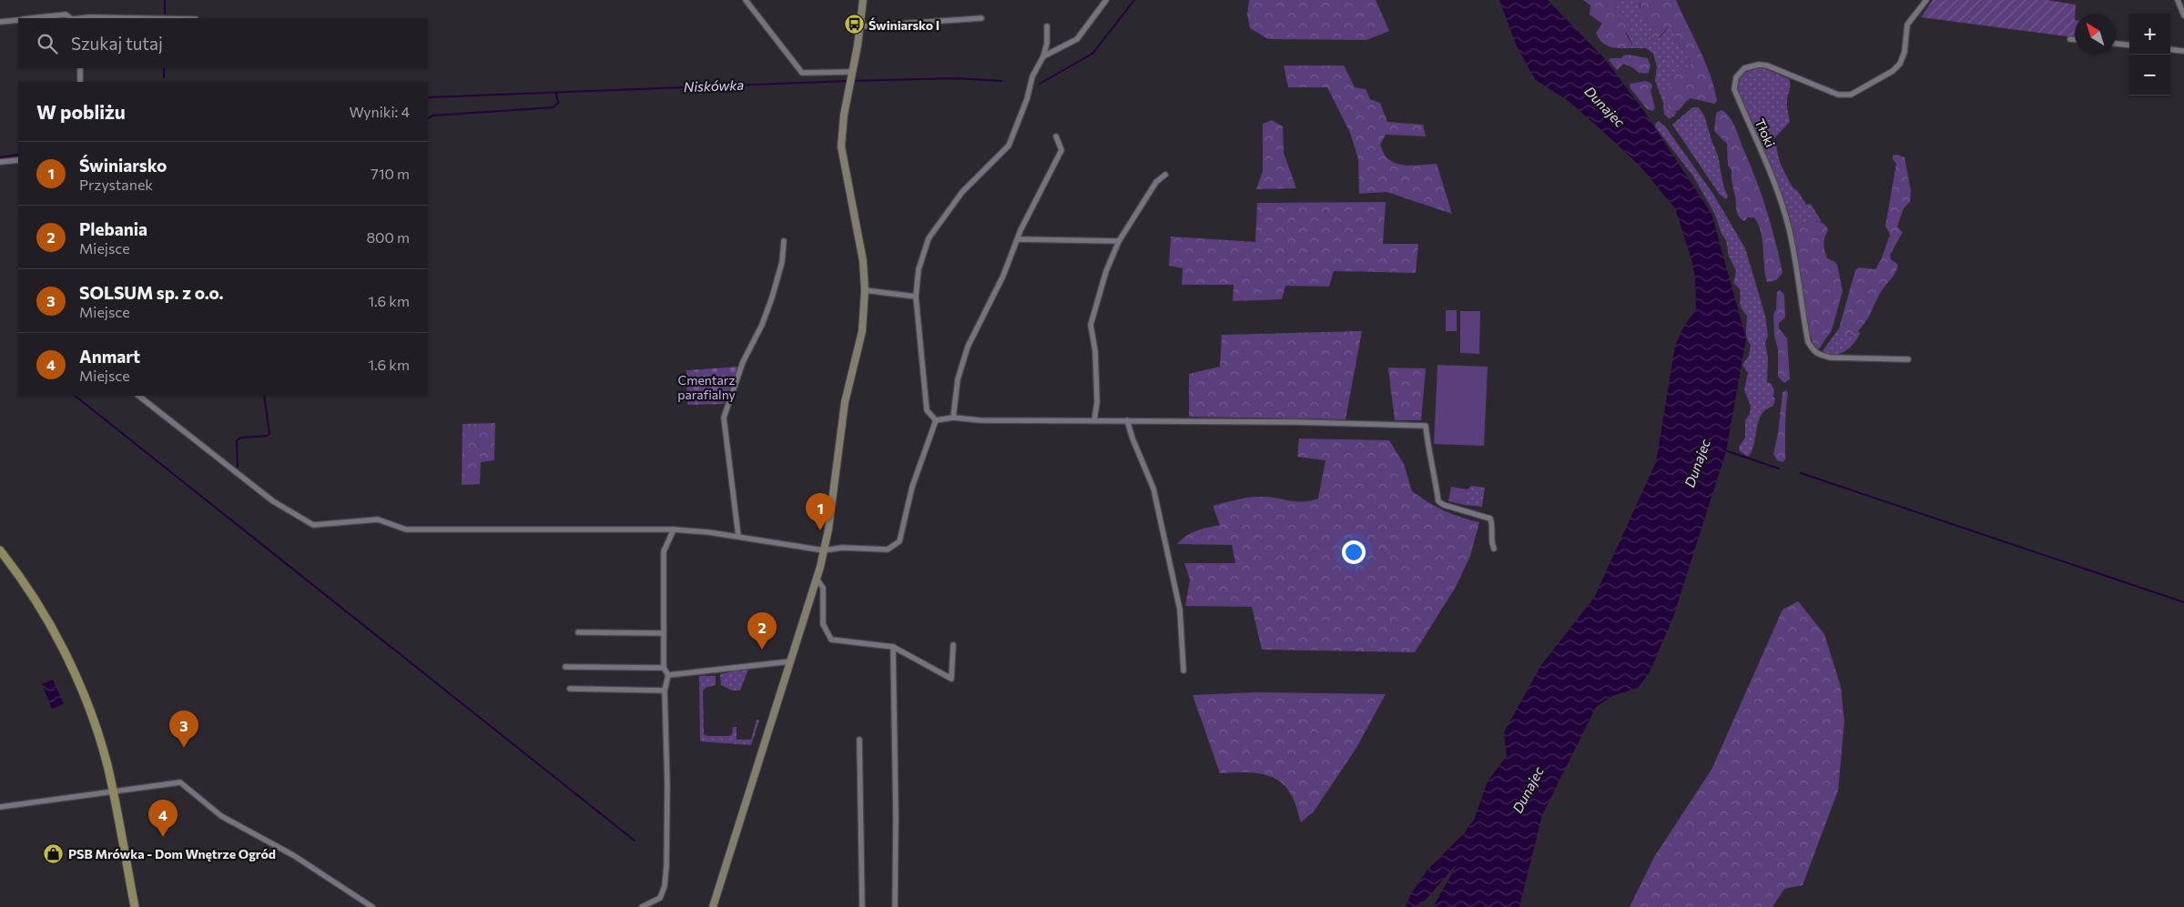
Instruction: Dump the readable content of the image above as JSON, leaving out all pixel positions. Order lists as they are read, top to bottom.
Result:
{
  "streets": {
    "street": ["Tłoki"]
  },
  "water": ["Niskówka", "Dunajec"],
  "parks": ["Cmentarz parafialny"],
  "places": {
    "bus stop": ["Świniarsko I"],
    "shop": ["PSB Mrówka - Dom Wnętrze Ogród"]
  },
  "north": "top left",
  "page": {
    "map_buttons": ["+", "−"],
    "search": "Szukaj tutaj",
    "heading": ["W pobliżu", "Wyniki: 4"],
    "list": [
      {
        "mark": "1",
        "name": "Świniarsko",
        "note": "Przystanek",
        "value": "710 m"
      },
      {
        "mark": "2",
        "name": "Plebania",
        "note": "Miejsce",
        "value": "800 m"
      },
      {
        "mark": "3",
        "name": "SOLSUM sp. z o.o.",
        "note": "Miejsce",
        "value": "1.6 km"
      },
      {
        "mark": "4",
        "name": "Anmart",
        "note": "Miejsce",
        "value": "1.6 km"
      }
    ],
    "pins": [
      "1",
      "2",
      "3",
      "4"
    ]
  }
}
